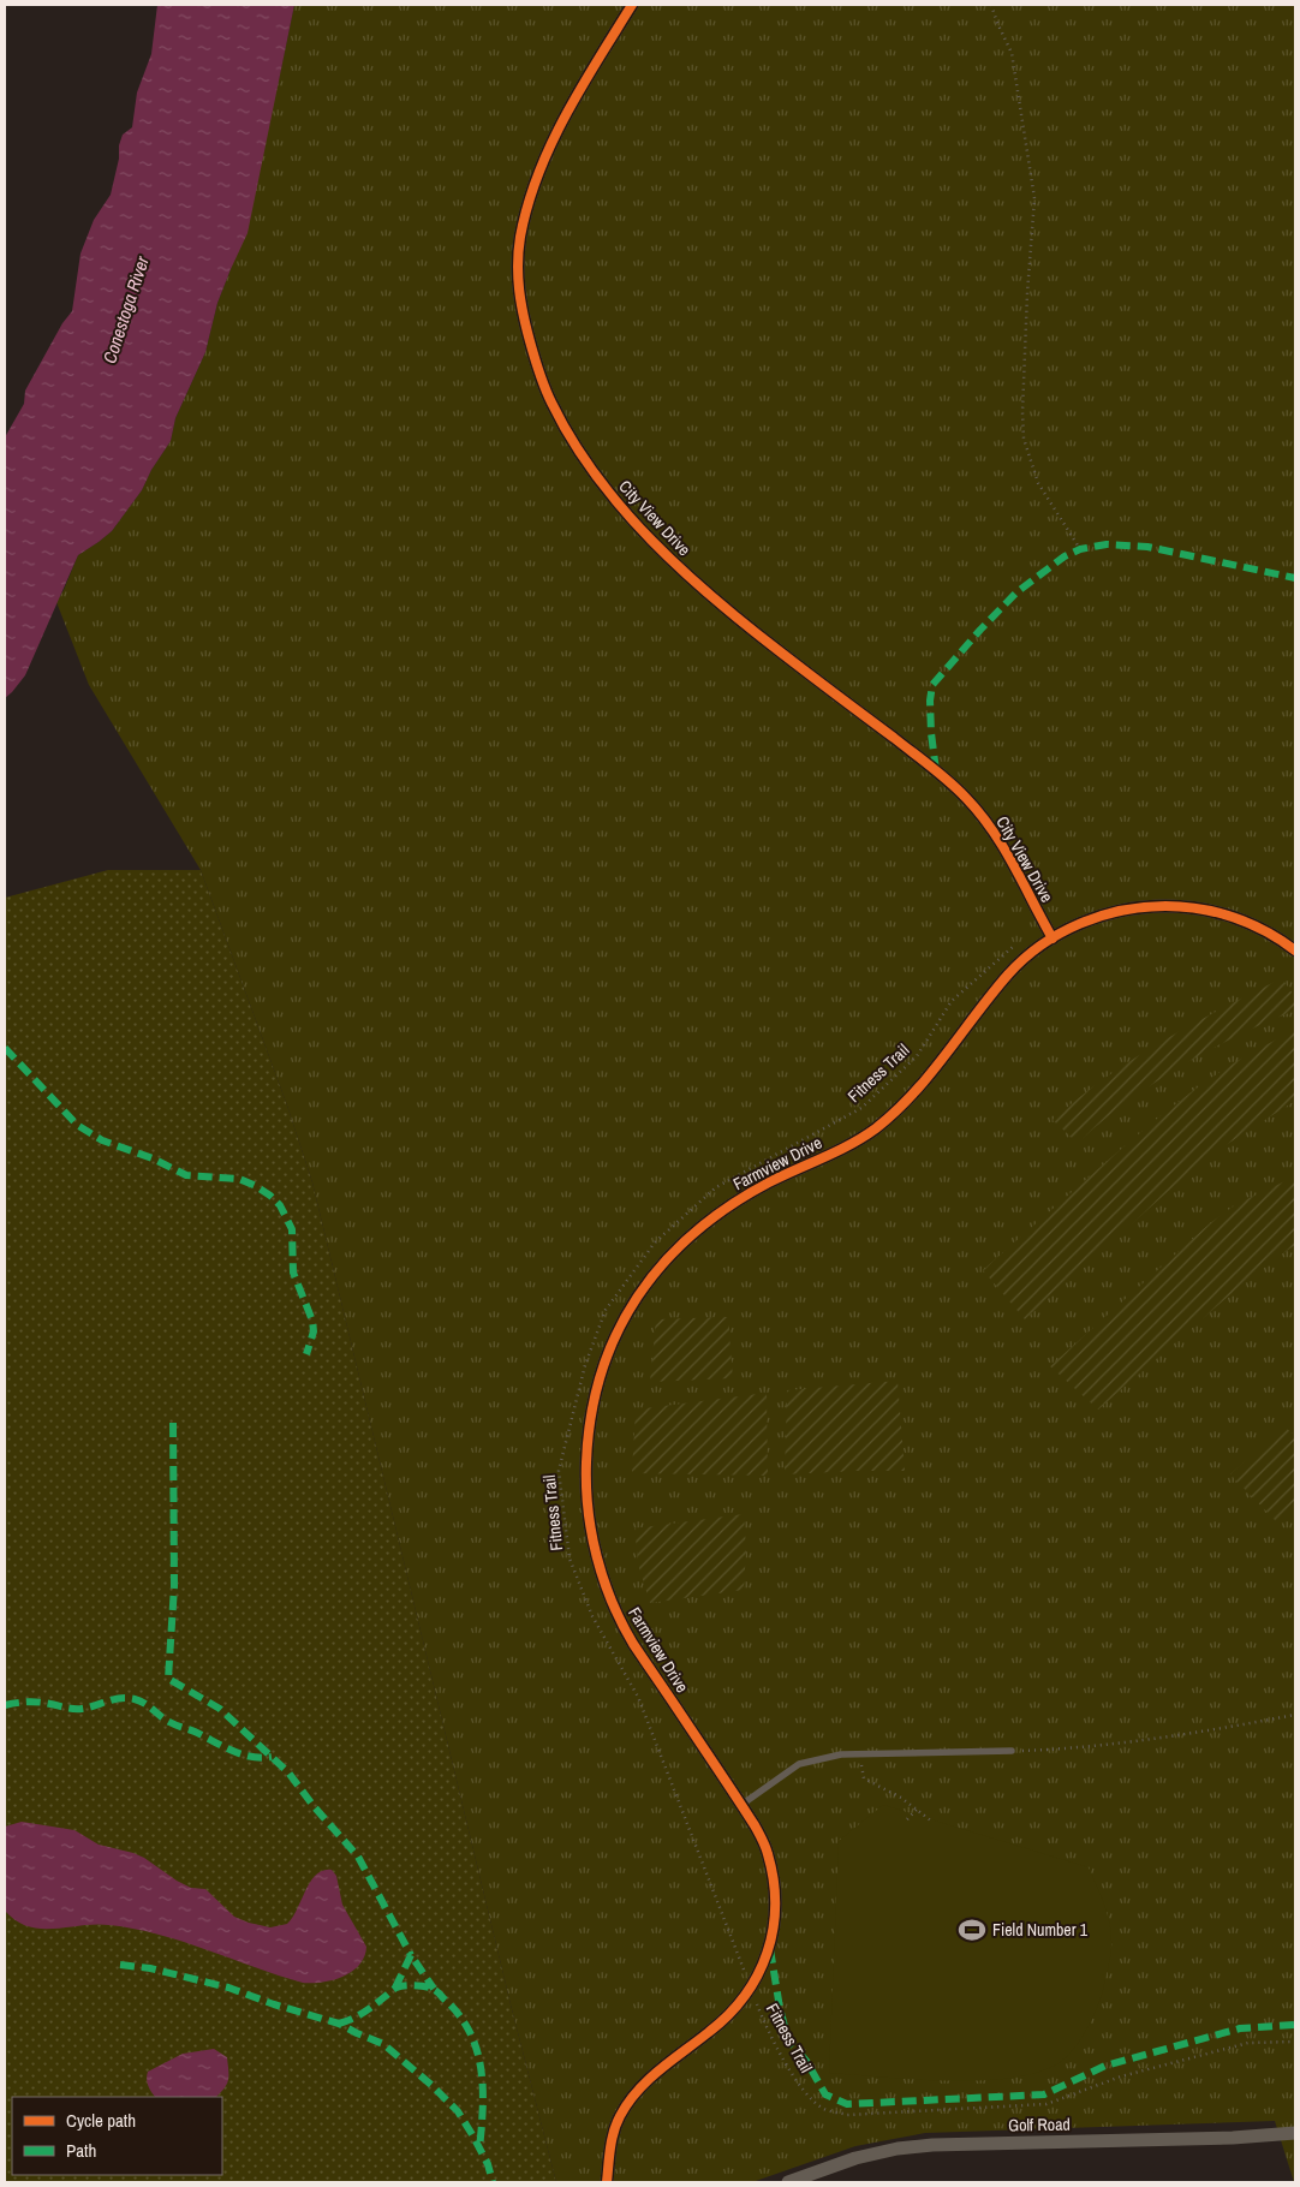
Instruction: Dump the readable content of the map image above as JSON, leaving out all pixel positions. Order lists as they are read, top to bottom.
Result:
{
  "streets": {
    "street": ["City View Drive", "Farmview Drive", "Golf Road"],
    "path": ["Fitness Trail"]
  },
  "crossings": [
    ["City View Drive", "Farmview Drive"],
    ["Fitness Trail", "Farmview Drive"]
  ],
  "water": ["Conestoga River"],
  "places": {
    "sports": ["Field Number 1"]
  },
  "legend": ["Cycle path", "Path"]
}
